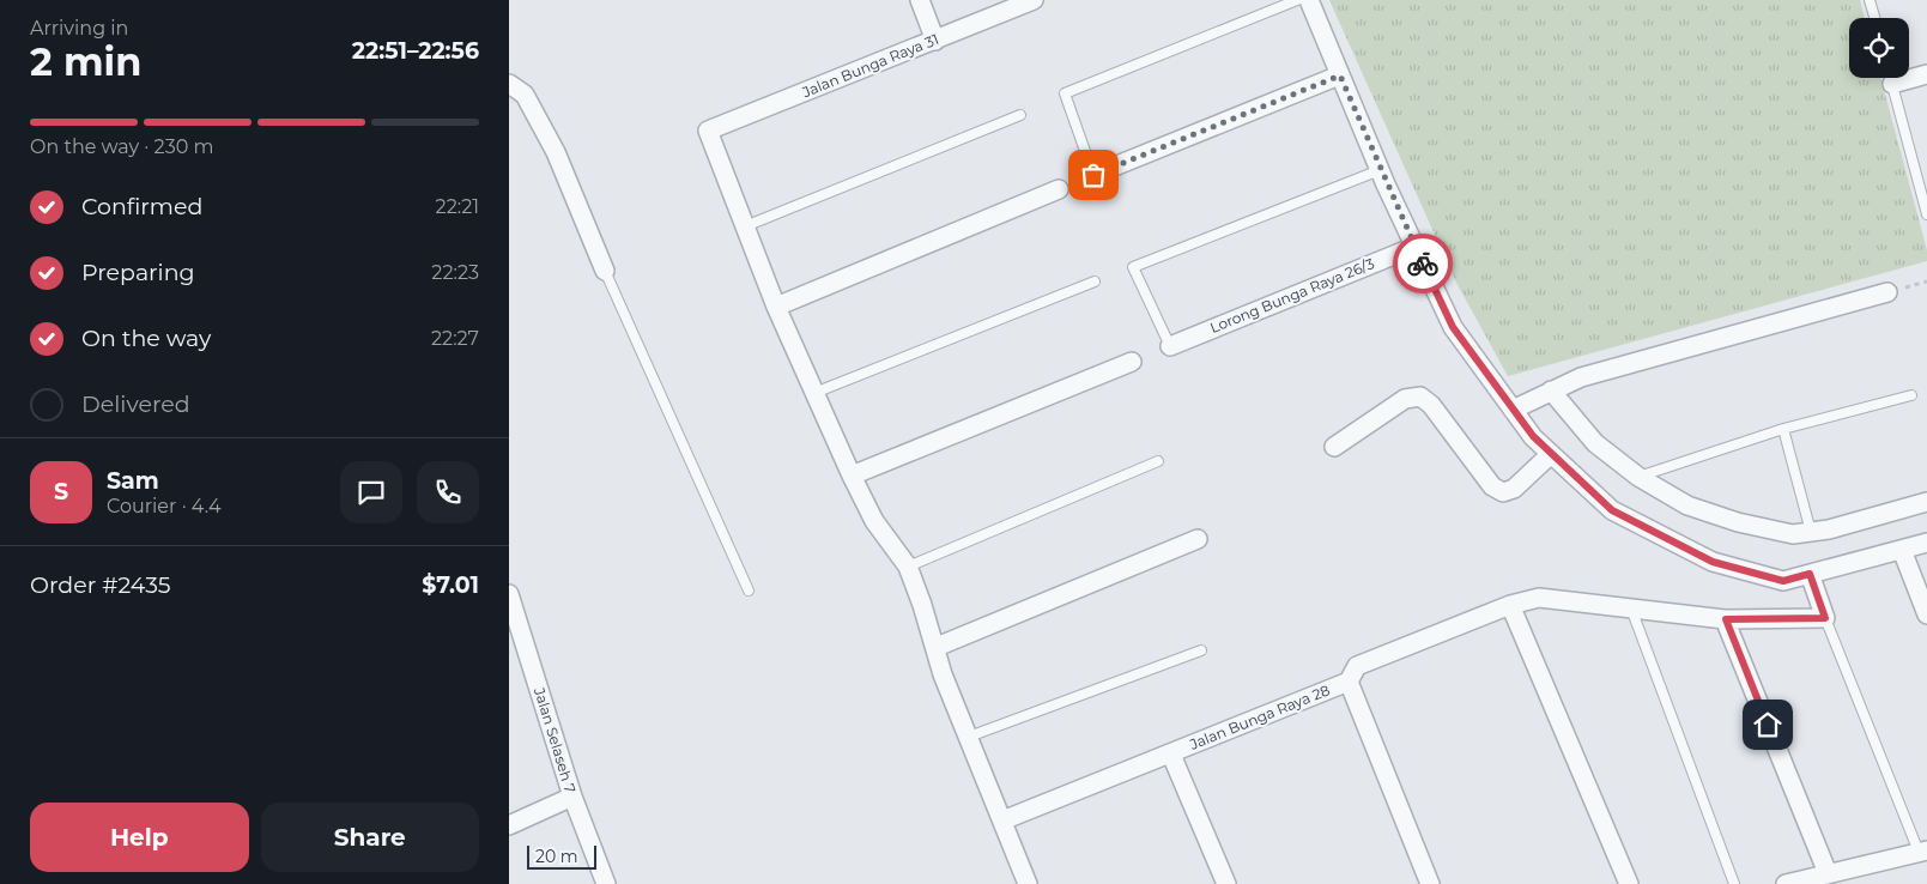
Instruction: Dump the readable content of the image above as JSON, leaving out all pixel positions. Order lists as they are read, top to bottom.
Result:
{
  "streets": {
    "street": [
      "Jalan Bunga Raya 31",
      "Lorong Bunga Raya 26/3",
      "Jalan Bunga Raya 28",
      "Jalan Selaseh 7"
    ]
  },
  "scale_bar": "20 m",
  "page": {
    "heading": ["2 min", "Arriving in", "22:51–22:56"],
    "panel": [
      "Sam",
      "Courier · 4.4",
      "Order #2435",
      "$7.01"
    ],
    "bar": "On the way · 230 m",
    "list": [
      ["Confirmed", "22:21"],
      ["Preparing", "22:23"],
      ["On the way", "22:27"],
      "Delivered"
    ],
    "round": "S",
    "buttons": ["Help", "Share"],
    "scale": "20 m"
  }
}
